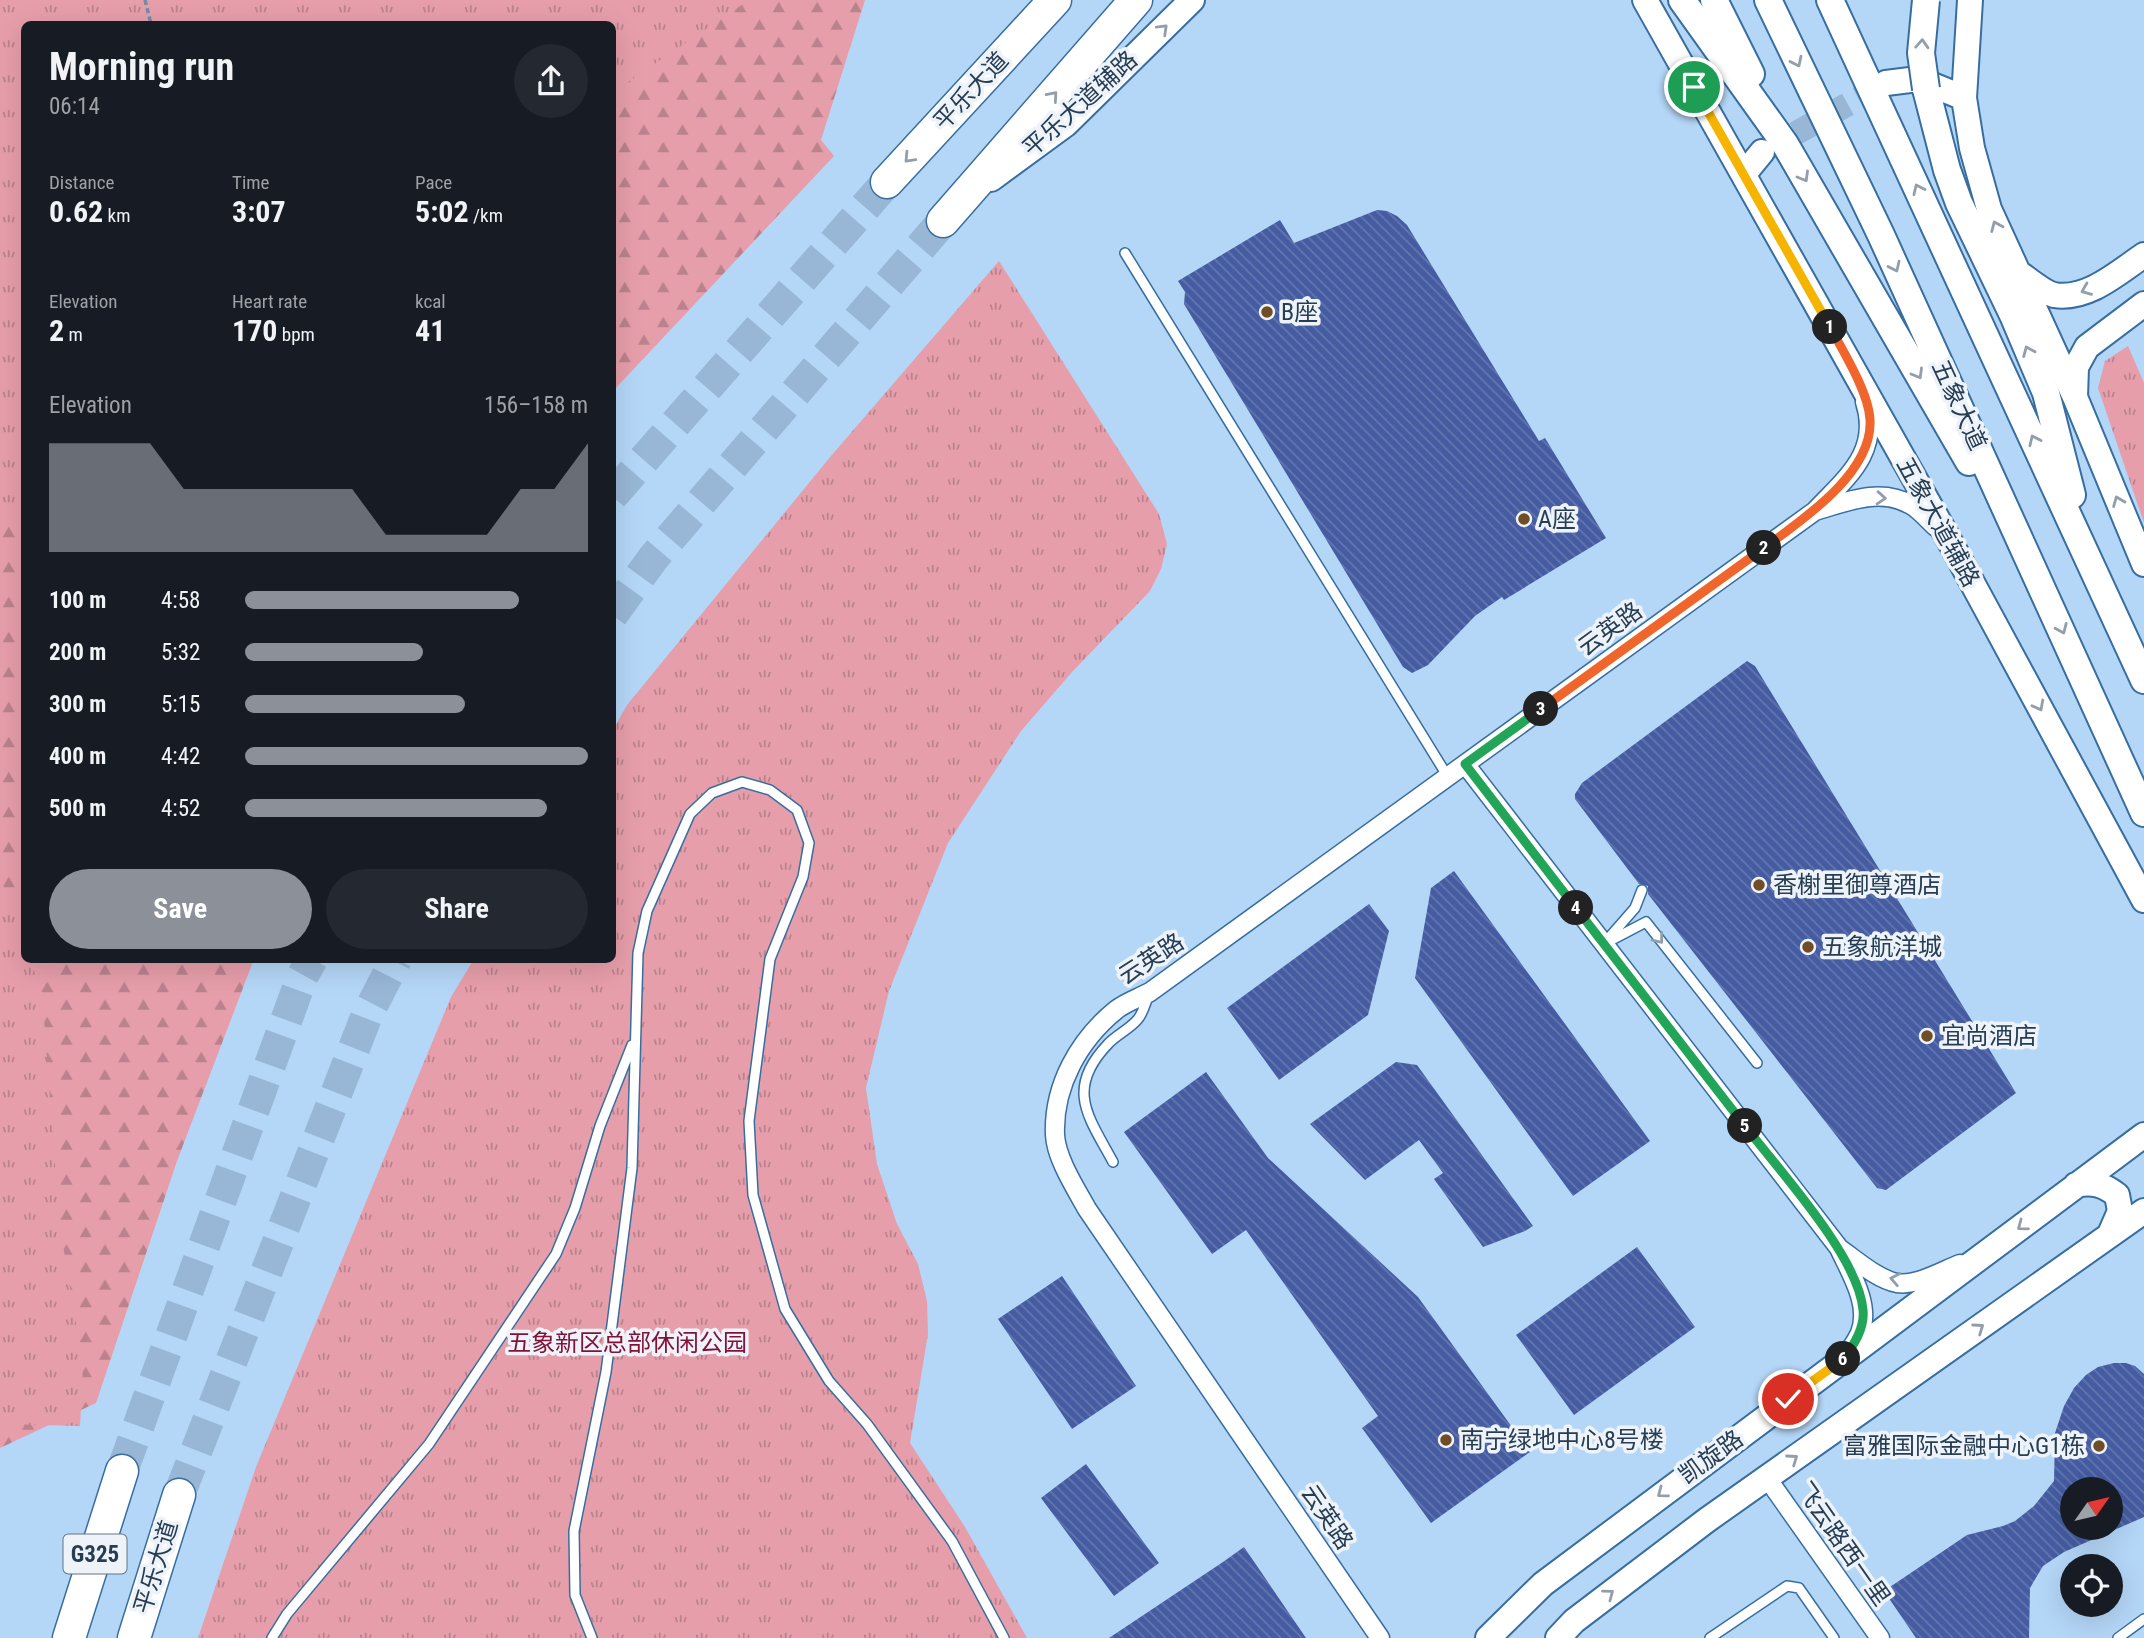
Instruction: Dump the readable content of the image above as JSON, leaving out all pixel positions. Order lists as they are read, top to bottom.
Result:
{
  "streets": {
    "highway": ["平乐大道", "G325"],
    "main road": ["五象大道"],
    "street": [
      "平乐大道辅路",
      "五象大道辅路",
      "云英路",
      "凯旋路",
      "飞云路西一里"
    ]
  },
  "crossings": [
    ["凯旋路", "飞云路西一里"]
  ],
  "one_way": ["平乐大道辅路", "五象大道辅路"],
  "parks": ["五象新区总部休闲公园"],
  "places": [
    "B座",
    "A座",
    "香榭里御尊酒店",
    "五象航洋城",
    "宜尚酒店",
    "南宁绿地中心8号楼",
    "富雅国际金融中心G1栋"
  ],
  "north": "top right",
  "page": {
    "heading": ["Morning run", "06:14"],
    "stats": [
      ["Distance", "0.62 km"],
      ["Time", "3:07"],
      ["Pace", "5:02 /km"],
      ["Elevation", "2 m"],
      ["Heart rate", "170 bpm"],
      ["kcal", "41"]
    ],
    "pins": [
      "1",
      "2",
      "3",
      "4",
      "5",
      "6"
    ],
    "chart": ["Elevation", "156–158 m"],
    "list": [
      {
        "name": "100 m",
        "note": "4:58"
      },
      {
        "name": "200 m",
        "note": "5:32"
      },
      {
        "name": "300 m",
        "note": "5:15"
      },
      {
        "name": "400 m",
        "note": "4:42"
      },
      {
        "name": "500 m",
        "note": "4:52"
      }
    ],
    "buttons": ["Save", "Share"]
  }
}
